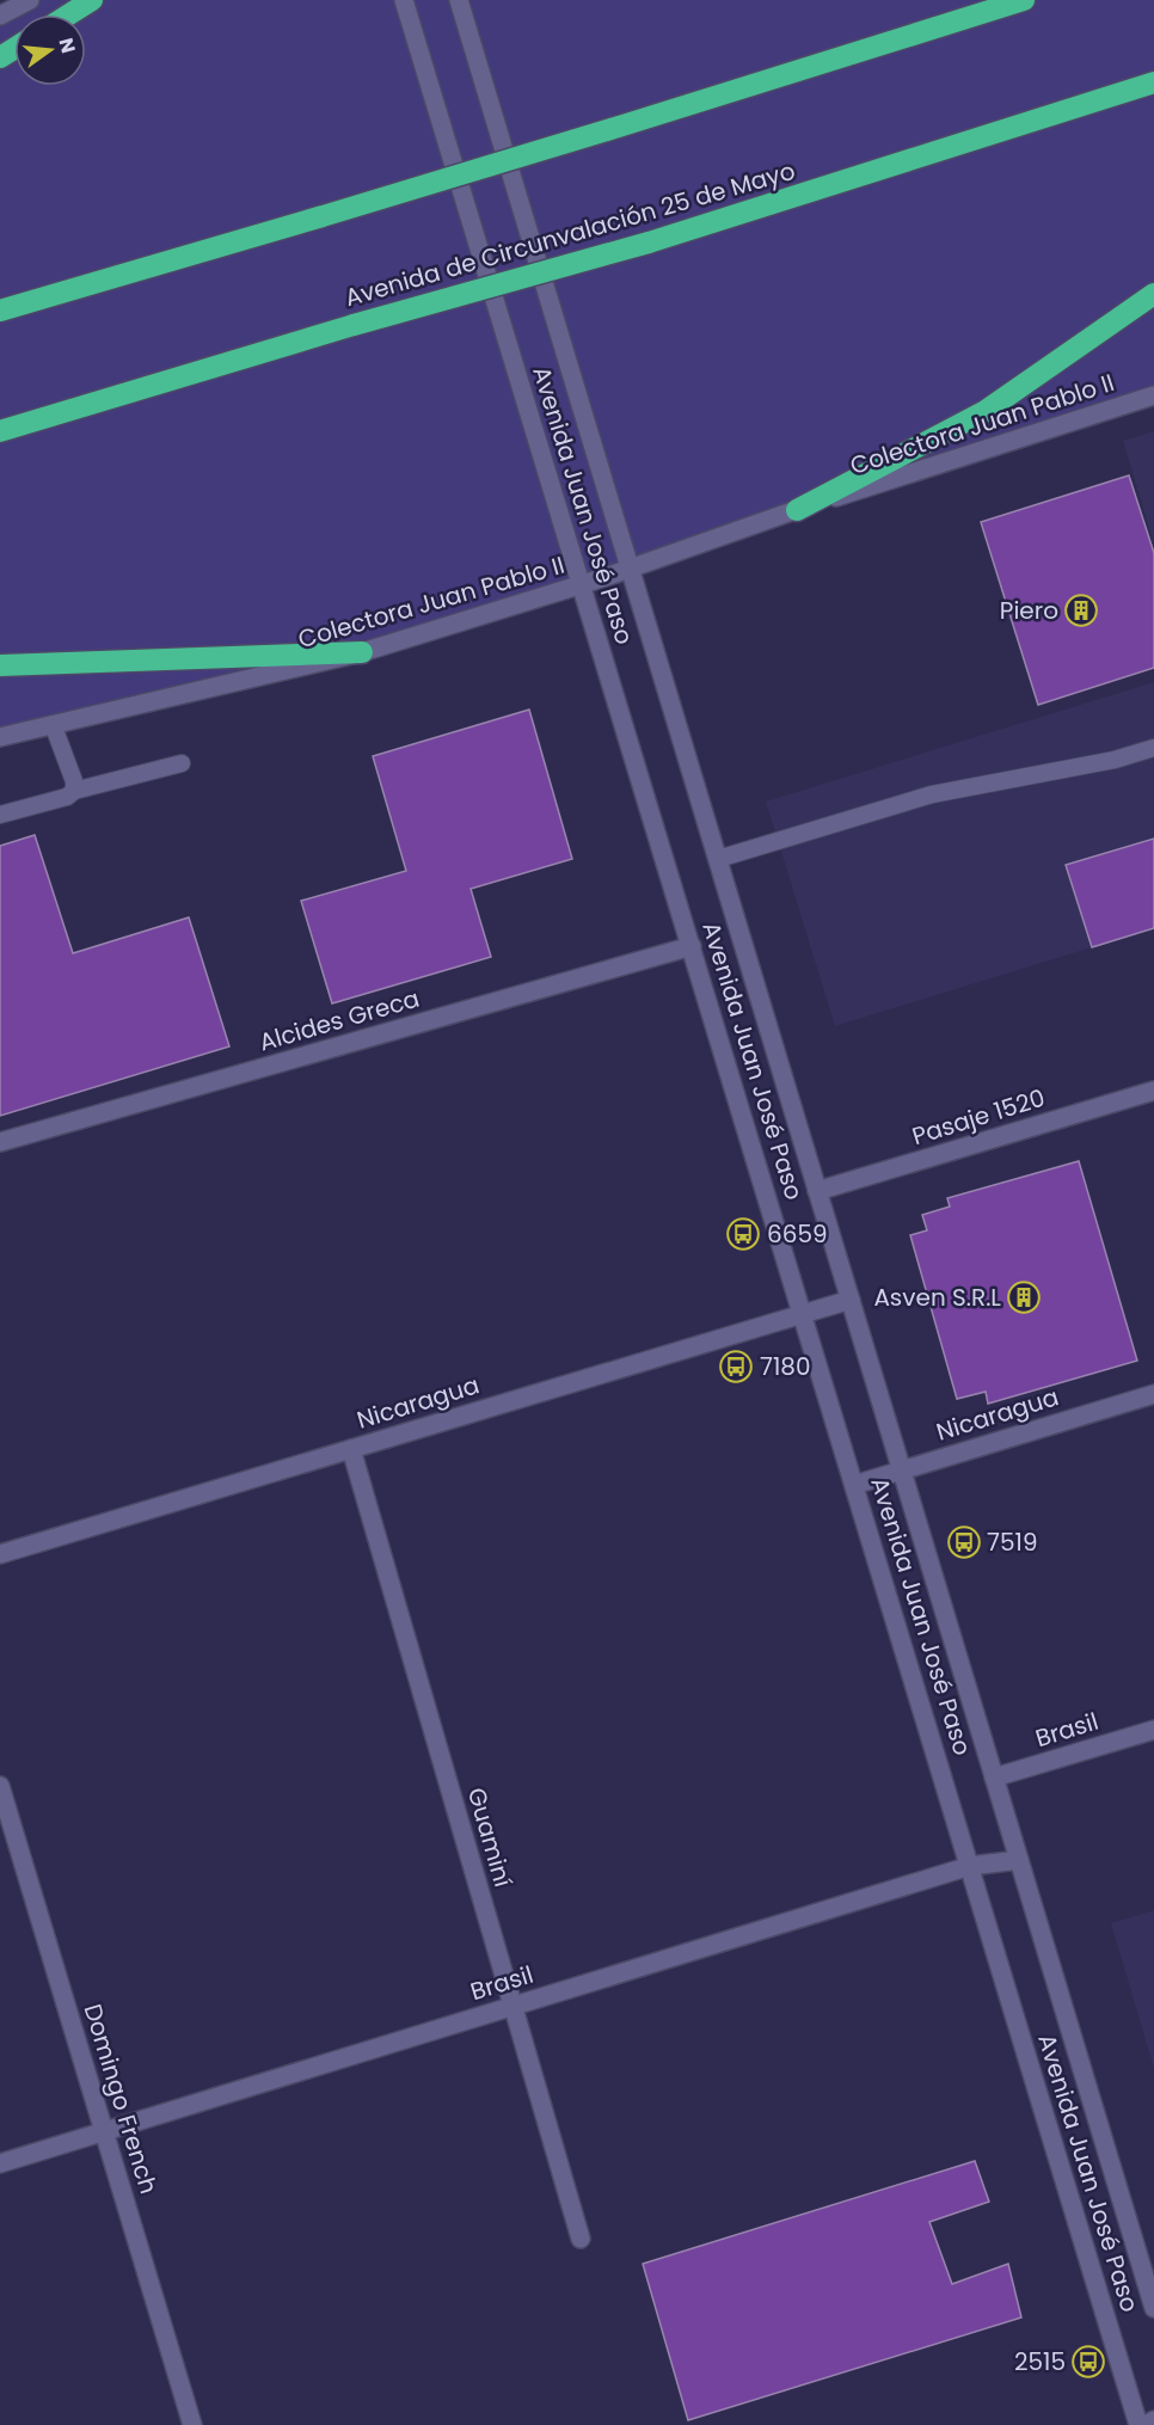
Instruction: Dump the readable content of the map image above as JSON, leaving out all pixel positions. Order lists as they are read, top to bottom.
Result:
{
  "streets": {
    "highway": ["Avenida de Circunvalación 25 de Mayo"],
    "main road": [
      "Colectora Juan Pablo II",
      "Avenida Juan José Paso",
      "Alcides Greca",
      "Pasaje 1520",
      "Nicaragua",
      "Brasil",
      "Guaminí",
      "Domingo French"
    ]
  },
  "crossings": [
    ["Colectora Juan Pablo II", "Avenida Juan José Paso"],
    ["Avenida Juan José Paso", "Alcides Greca"],
    ["Avenida Juan José Paso", "Pasaje 1520"],
    ["Avenida Juan José Paso", "Nicaragua"],
    ["Avenida Juan José Paso", "Brasil"],
    ["Nicaragua", "Guaminí"],
    ["Brasil", "Guaminí"],
    ["Brasil", "Domingo French"]
  ],
  "places": {
    "building": ["Piero", "Asven S.R.L"],
    "bus stop": [
      "6659",
      "7180",
      "7519",
      "2515"
    ]
  },
  "north": "right"
}
